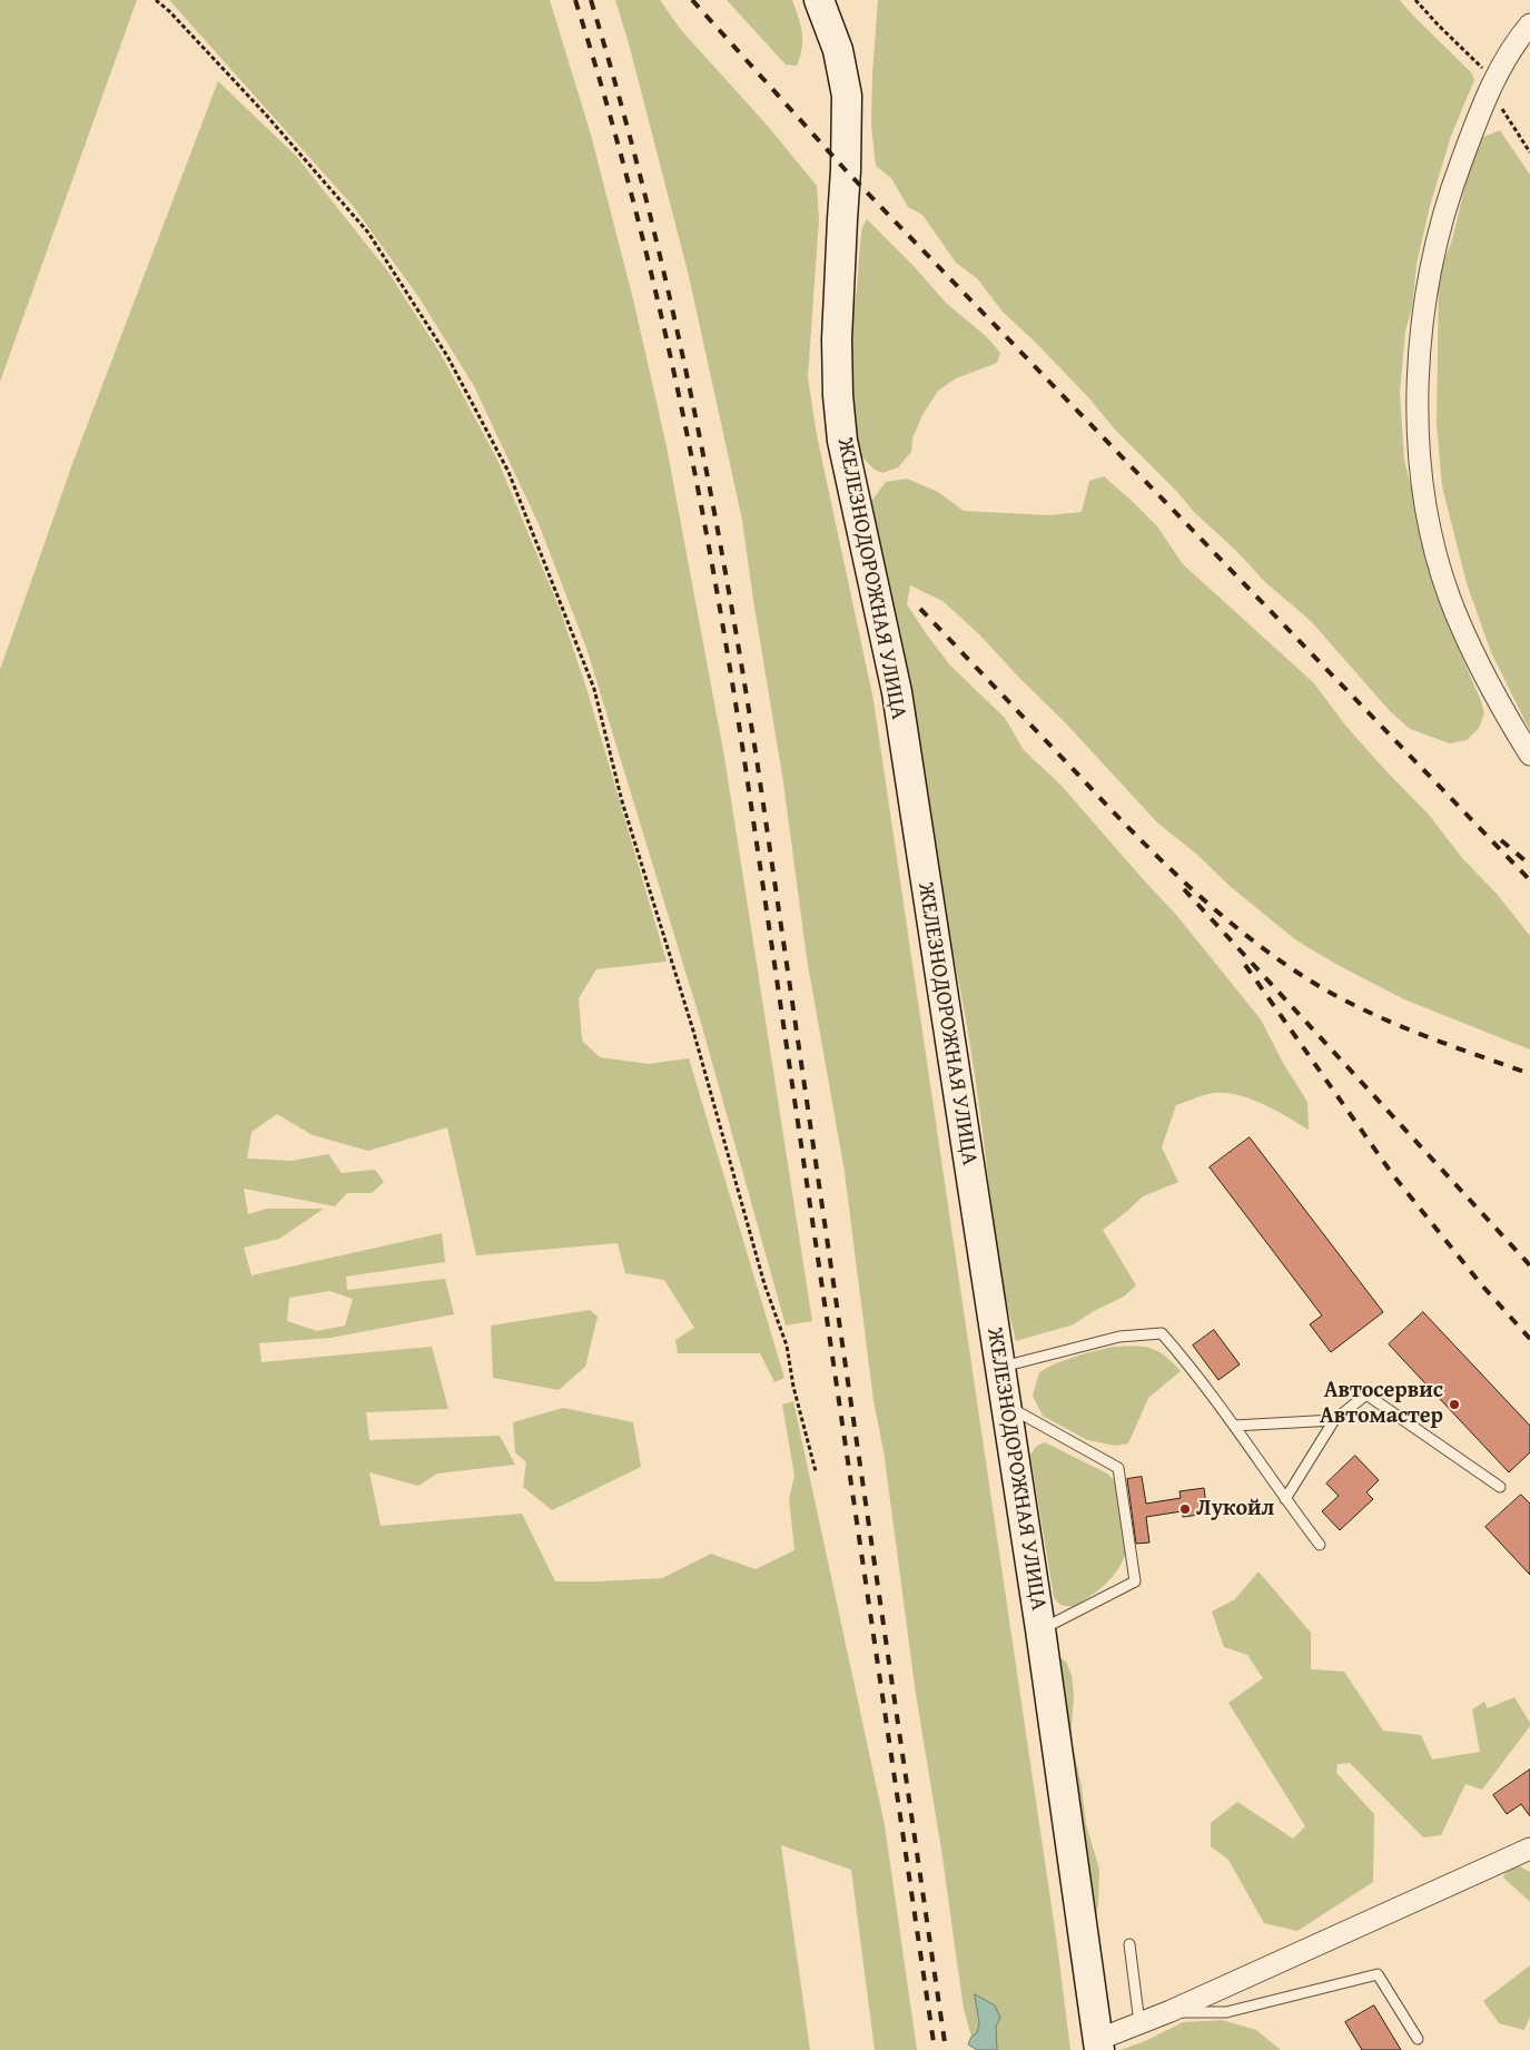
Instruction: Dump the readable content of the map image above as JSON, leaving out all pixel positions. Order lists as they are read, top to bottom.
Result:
{
  "streets": {
    "main road": ["ЖЕЛЕЗНОДОРОЖНАЯ УЛИЦА"]
  },
  "places": ["Автосервис Автомастер", "Лукойл"]
}
